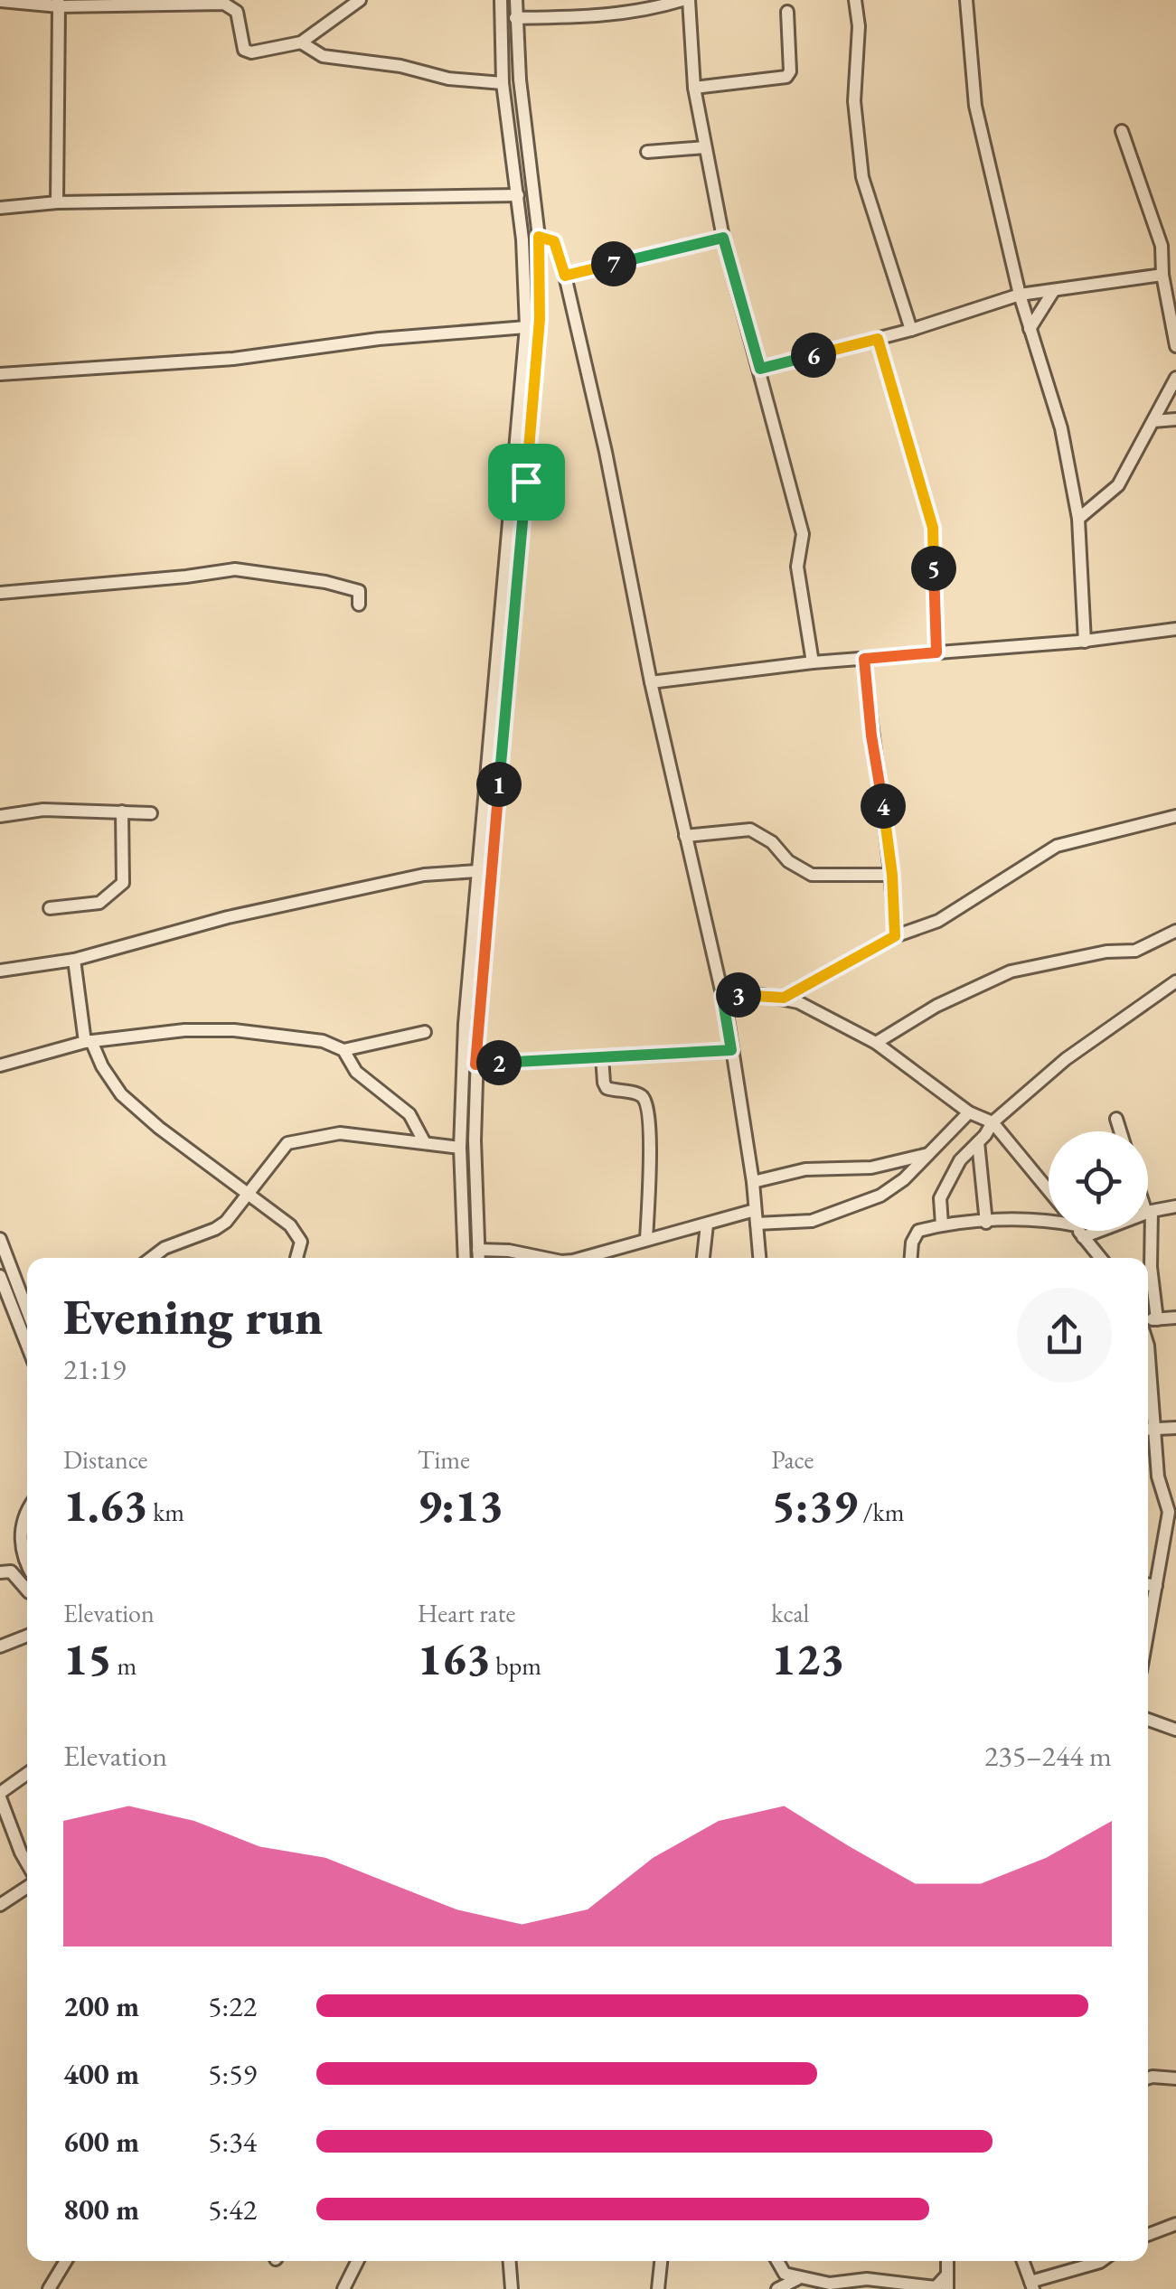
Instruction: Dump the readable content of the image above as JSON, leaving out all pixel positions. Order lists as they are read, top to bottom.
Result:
{
  "page": {
    "pins": [
      "7",
      "6",
      "5",
      "1",
      "4",
      "3",
      "2"
    ],
    "heading": ["Evening run", "21:19"],
    "stats": [
      ["Distance", "1.63 km"],
      ["Time", "9:13"],
      ["Pace", "5:39 /km"],
      ["Elevation", "15 m"],
      ["Heart rate", "163 bpm"],
      ["kcal", "123"]
    ],
    "chart": ["Elevation", "235–244 m"],
    "list": [
      {
        "name": "200 m",
        "note": "5:22"
      },
      {
        "name": "400 m",
        "note": "5:59"
      },
      {
        "name": "600 m",
        "note": "5:34"
      },
      {
        "name": "800 m",
        "note": "5:42"
      }
    ]
  }
}
